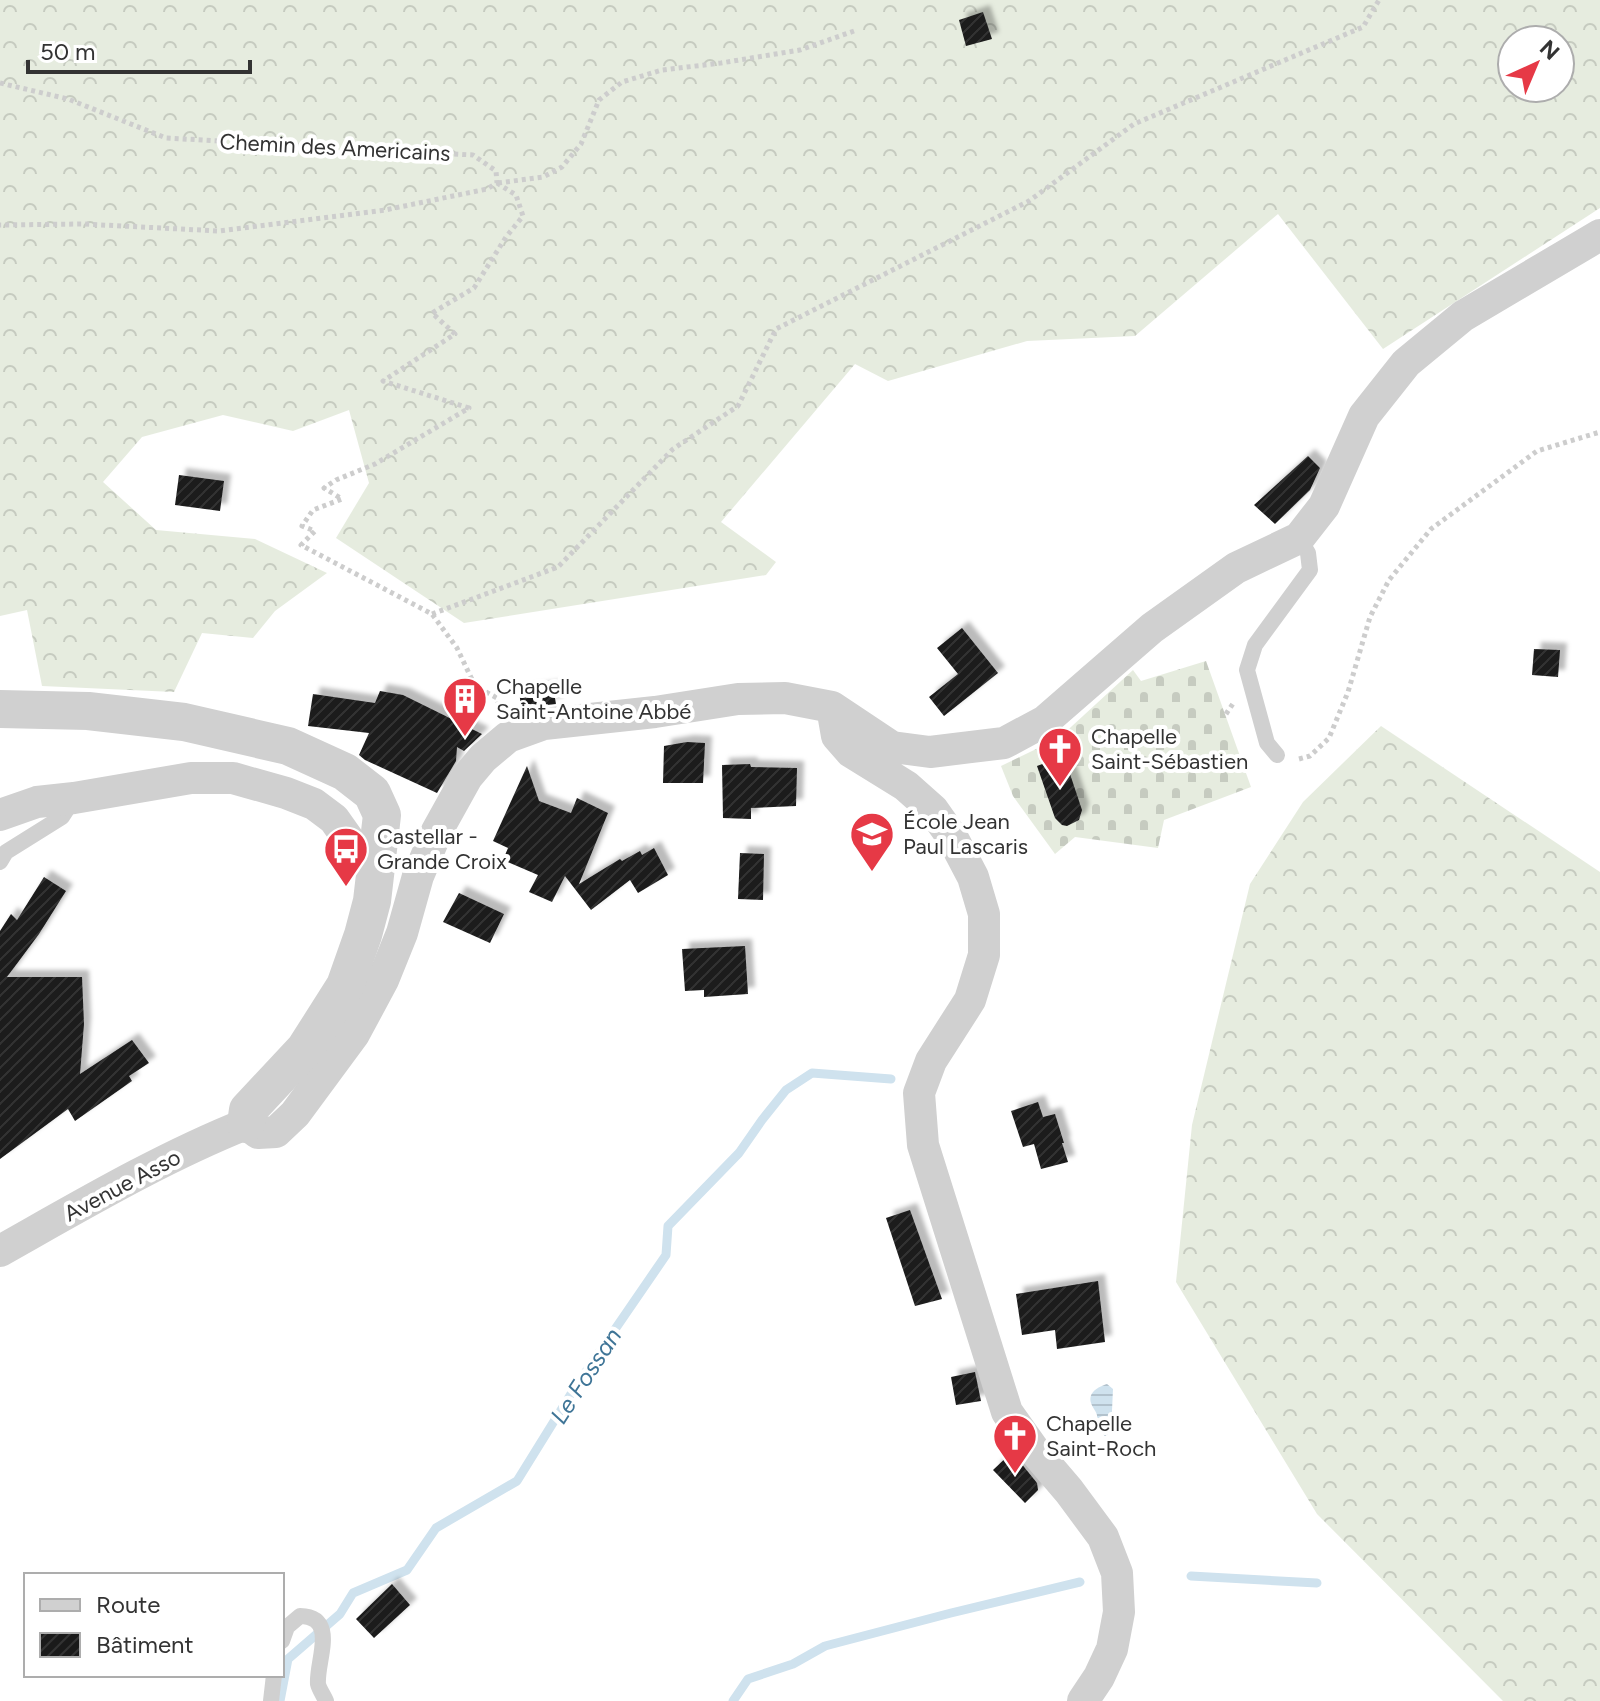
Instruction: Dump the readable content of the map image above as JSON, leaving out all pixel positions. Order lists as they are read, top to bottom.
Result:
{
  "streets": {
    "street": ["Avenue Asso"],
    "path": ["Chemin des Americains"]
  },
  "water": ["Le Fossan"],
  "places": {
    "building": ["Chapelle Saint-Antoine Abbé"],
    "church": ["Chapelle Saint-Sébastien", "Chapelle Saint-Roch"],
    "school or university": ["École Jean Paul Lascaris"],
    "bus stop": ["Castellar - Grande Croix"]
  },
  "legend": ["Route", "Bâtiment"],
  "scale_bar": "50 m",
  "north": "top right"
}
